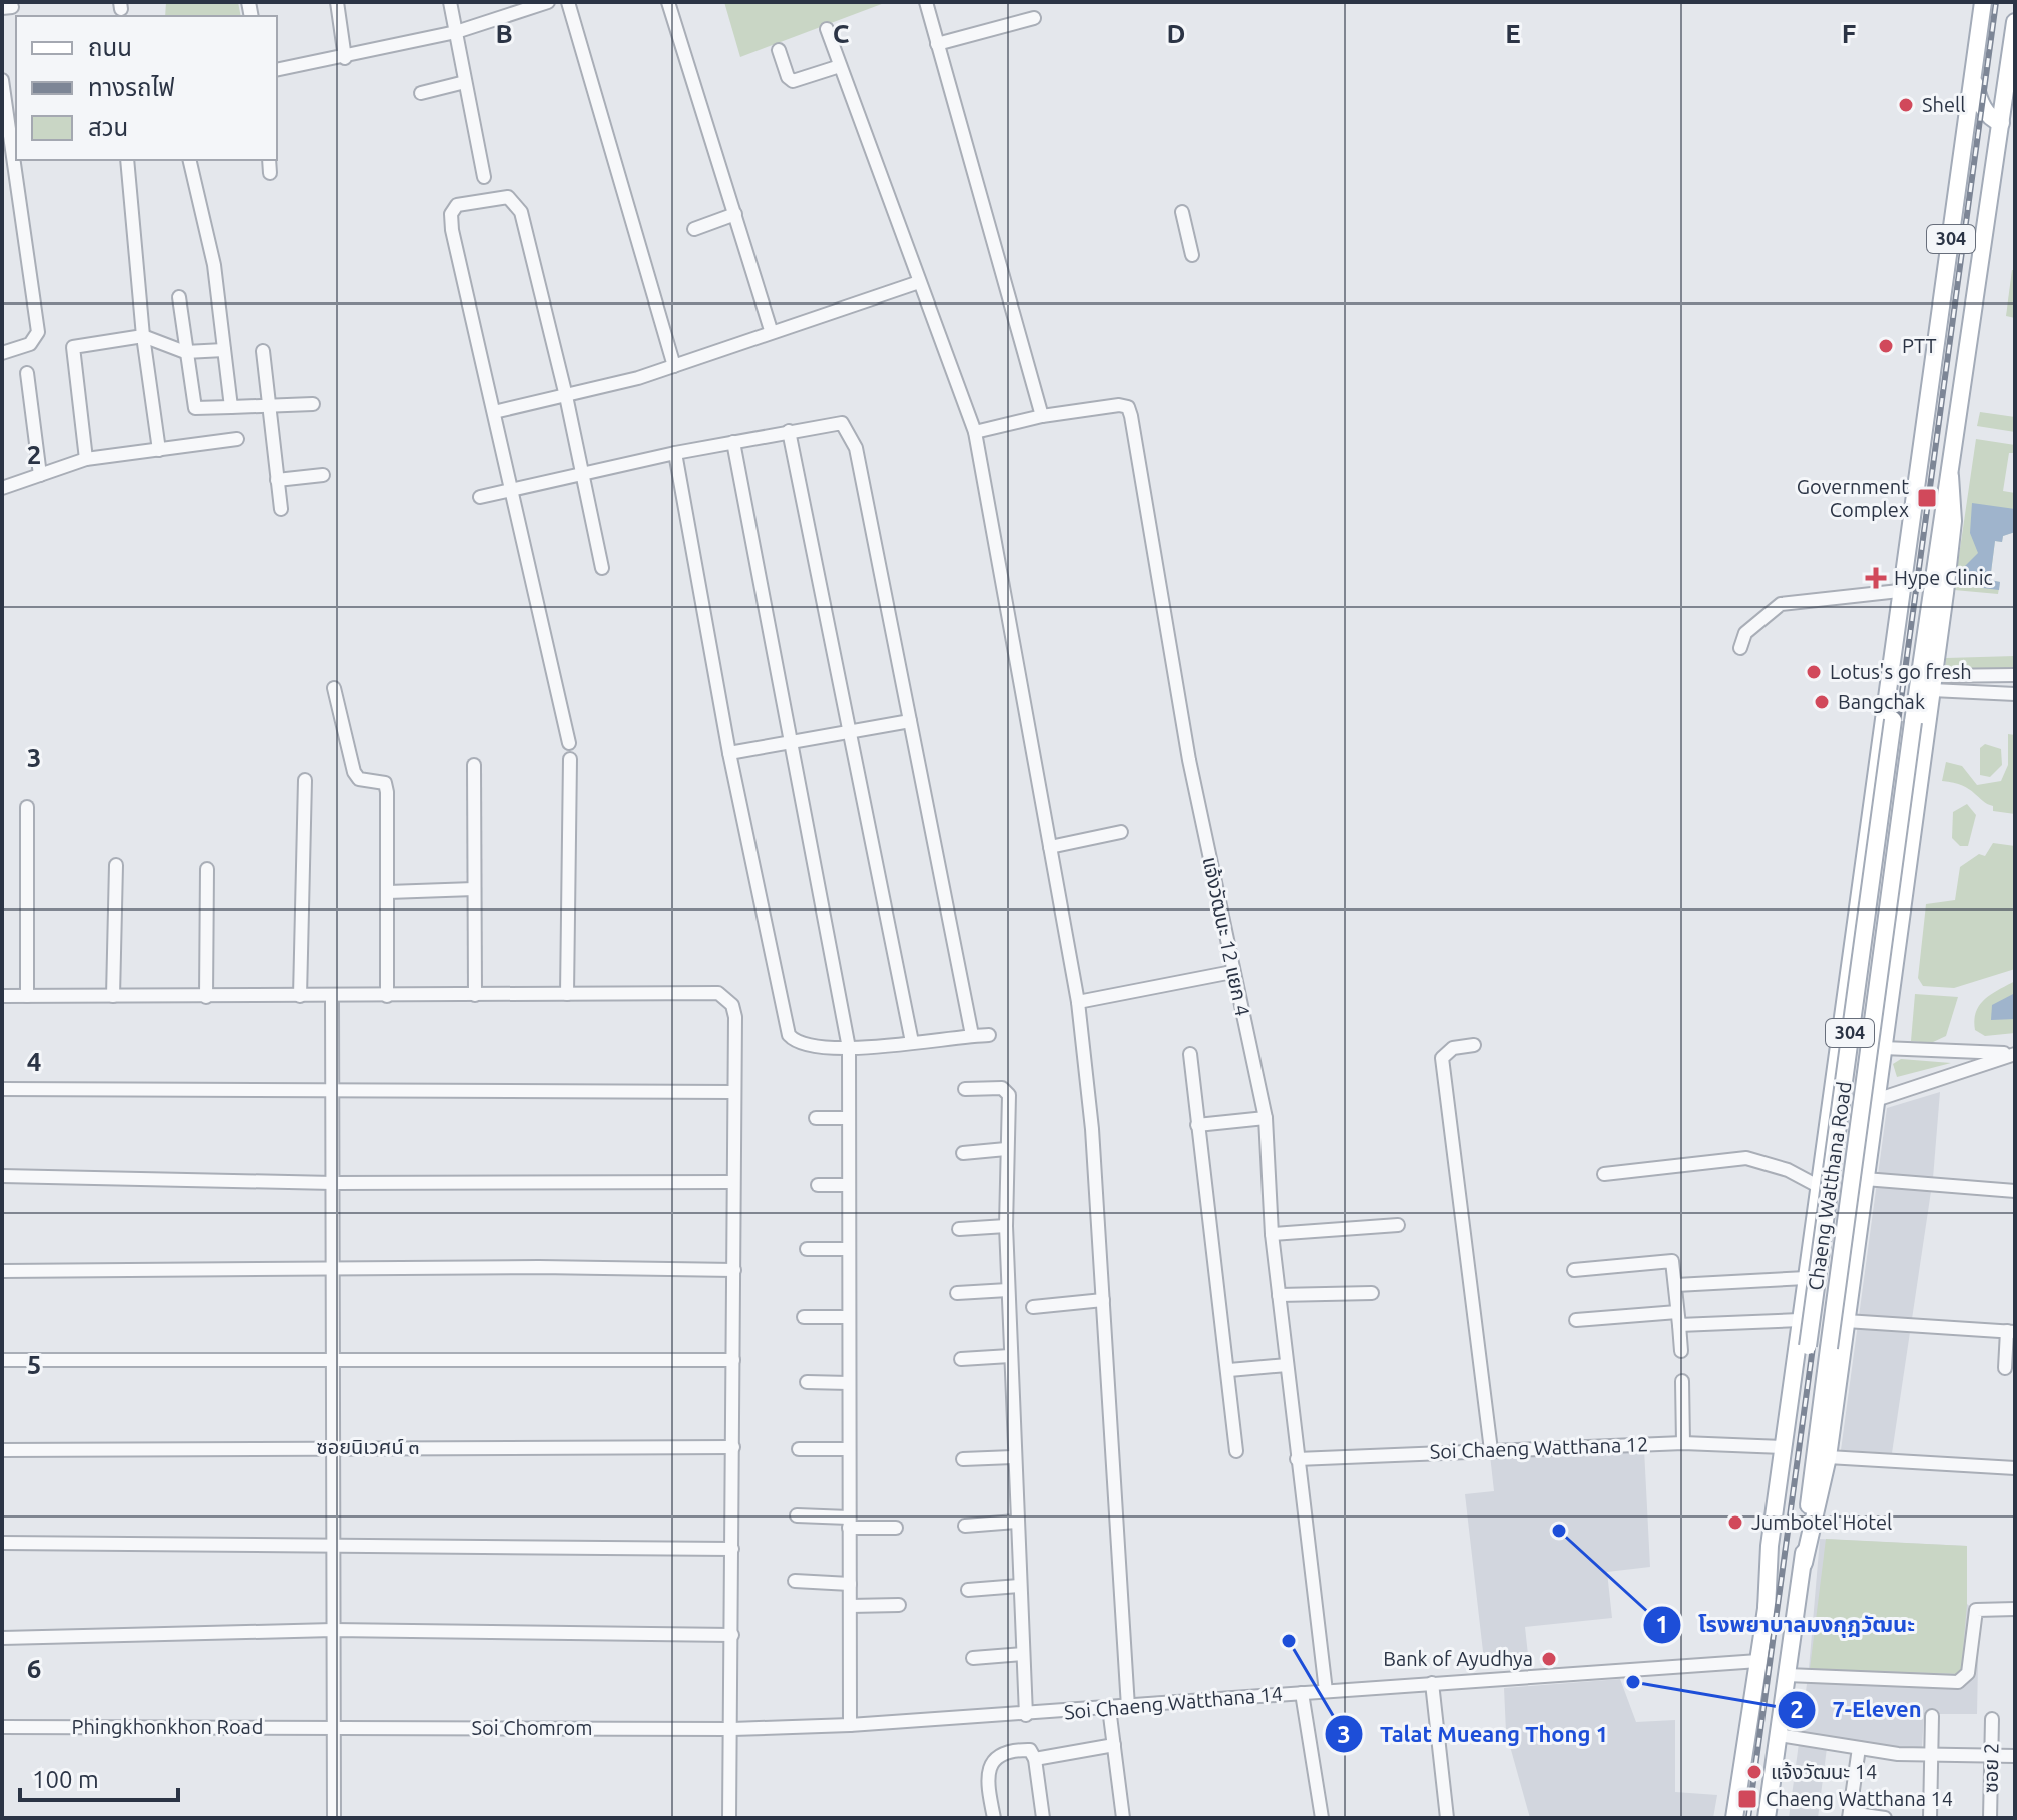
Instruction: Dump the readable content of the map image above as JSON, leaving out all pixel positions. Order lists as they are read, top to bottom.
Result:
{
  "streets": {
    "main road": ["304", "Chaeng Watthana Road"],
    "street": [
      "แจ้งวัฒนะ 12 แยก 4",
      "ซอยนิเวศน์ ๓",
      "Soi Chaeng Watthana 12",
      "Soi Chaeng Watthana 14",
      "Phingkhonkhon Road",
      "Soi Chomrom",
      "ซอย 2"
    ]
  },
  "crossings": [
    ["แจ้งวัฒนะ 12 แยก 4", "Soi Chaeng Watthana 12"],
    ["แจ้งวัฒนะ 12 แยก 4", "Soi Chaeng Watthana 14"],
    ["Chaeng Watthana Road", "Soi Chaeng Watthana 12"],
    ["Chaeng Watthana Road", "Soi Chaeng Watthana 14"],
    ["Soi Chaeng Watthana 14", "Soi Chomrom"],
    ["Phingkhonkhon Road", "Soi Chomrom"]
  ],
  "places": {
    "other": [
      "Shell",
      "PTT",
      "Lotus's go fresh",
      "Bangchak",
      "Jumbotel Hotel",
      "โรงพยาบาลมงกุฎวัฒนะ",
      "Talat Mueang Thong 1",
      "Bank of Ayudhya",
      "7-Eleven",
      "แจ้งวัฒนะ 14"
    ],
    "transit": ["Government Complex", "Chaeng Watthana 14"],
    "health": ["Hype Clinic"]
  },
  "legend": ["ถนน", "ทางรถไฟ", "สวน"],
  "scale_bar": "100 m",
  "grid": {
    "columns": [
      "B",
      "C",
      "D",
      "E",
      "F"
    ],
    "rows": [
      "2",
      "3",
      "4",
      "5",
      "6"
    ]
  }
}
